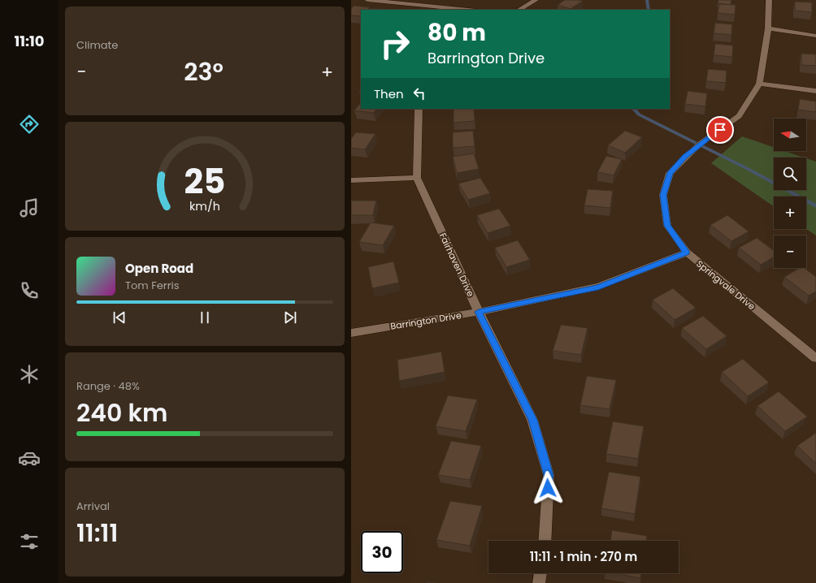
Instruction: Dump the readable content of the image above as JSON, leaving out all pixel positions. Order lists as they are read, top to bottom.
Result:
{
  "streets": {
    "street": ["Fairhaven Drive", "Springvale Drive", "Barrington Drive"]
  },
  "crossings": [
    ["Fairhaven Drive", "Barrington Drive"],
    ["Springvale Drive", "Barrington Drive"]
  ],
  "north": "left",
  "page": {
    "tabs": "11:10",
    "tile": [
      "Climate",
      ["Range · 48%", "240 km"],
      ["Arrival", "11:11"]
    ],
    "turn": ["80 m", "Barrington Drive"],
    "heat": ["−", "23°", "+"],
    "then": "Then",
    "map_buttons": ["+", "−"],
    "song": ["Open Road", "Tom Ferris"],
    "limit": "30",
    "trip": "11:11 · 1 min · 270 m",
    "gauge": ["25", "km/h"]
  }
}
